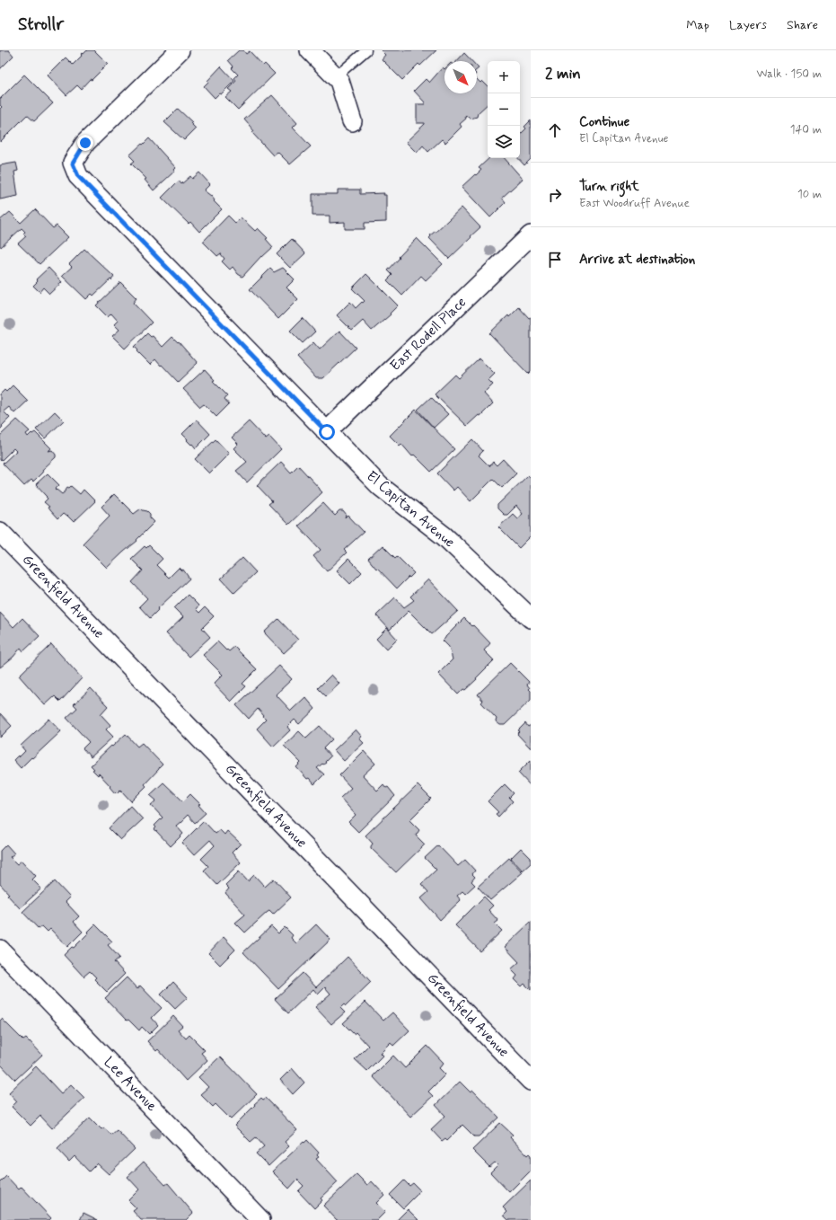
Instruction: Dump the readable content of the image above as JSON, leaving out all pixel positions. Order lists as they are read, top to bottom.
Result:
{
  "streets": {
    "street": [
      "East Rodell Place",
      "El Capitan Avenue",
      "Greenfield Avenue",
      "Lee Avenue"
    ]
  },
  "crossings": [
    ["East Rodell Place", "El Capitan Avenue"]
  ],
  "north": "bottom right",
  "page": {
    "header": "Strollr",
    "nav": ["Map", "Layers", "Share"],
    "heading": ["2 min", "Walk · 150 m"],
    "map_buttons": ["+", "−"],
    "list": [
      ["Continue", "El Capitan Avenue", "140 m"],
      ["Turn right", "East Woodruff Avenue", "10 m"],
      "Arrive at destination"
    ]
  }
}
